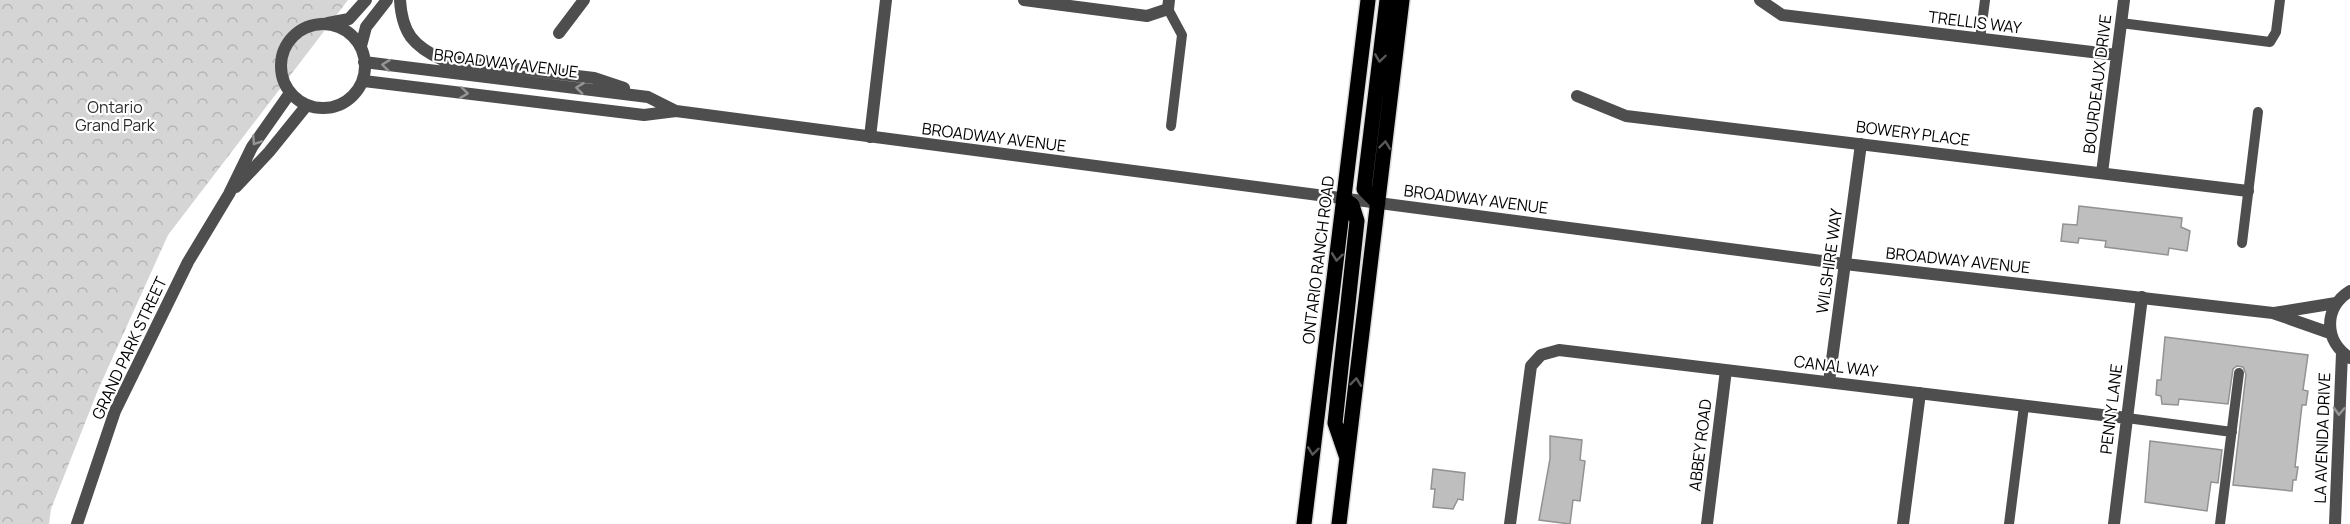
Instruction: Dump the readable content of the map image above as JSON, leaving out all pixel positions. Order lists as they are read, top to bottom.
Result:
{
  "streets": {
    "main road": ["ONTARIO RANCH ROAD"],
    "street": [
      "TRELLIS WAY",
      "BROADWAY AVENUE",
      "BOURDEAUX DRIVE",
      "BOWERY PLACE",
      "WILSHIRE WAY",
      "GRAND PARK STREET",
      "CANAL WAY",
      "PENNY LANE",
      "LA AVENIDA DRIVE",
      "ABBEY ROAD"
    ]
  },
  "crossings": [
    ["TRELLIS WAY", "BOURDEAUX DRIVE"],
    ["BROADWAY AVENUE", "ONTARIO RANCH ROAD"],
    ["BROADWAY AVENUE", "WILSHIRE WAY"],
    ["BROADWAY AVENUE", "GRAND PARK STREET"],
    ["BROADWAY AVENUE", "PENNY LANE"],
    ["BOURDEAUX DRIVE", "BOWERY PLACE"],
    ["BOWERY PLACE", "WILSHIRE WAY"],
    ["WILSHIRE WAY", "CANAL WAY"],
    ["CANAL WAY", "PENNY LANE"],
    ["CANAL WAY", "ABBEY ROAD"]
  ],
  "one_way": ["LA AVENIDA DRIVE"],
  "parks": ["Ontario Grand Park"]
}
